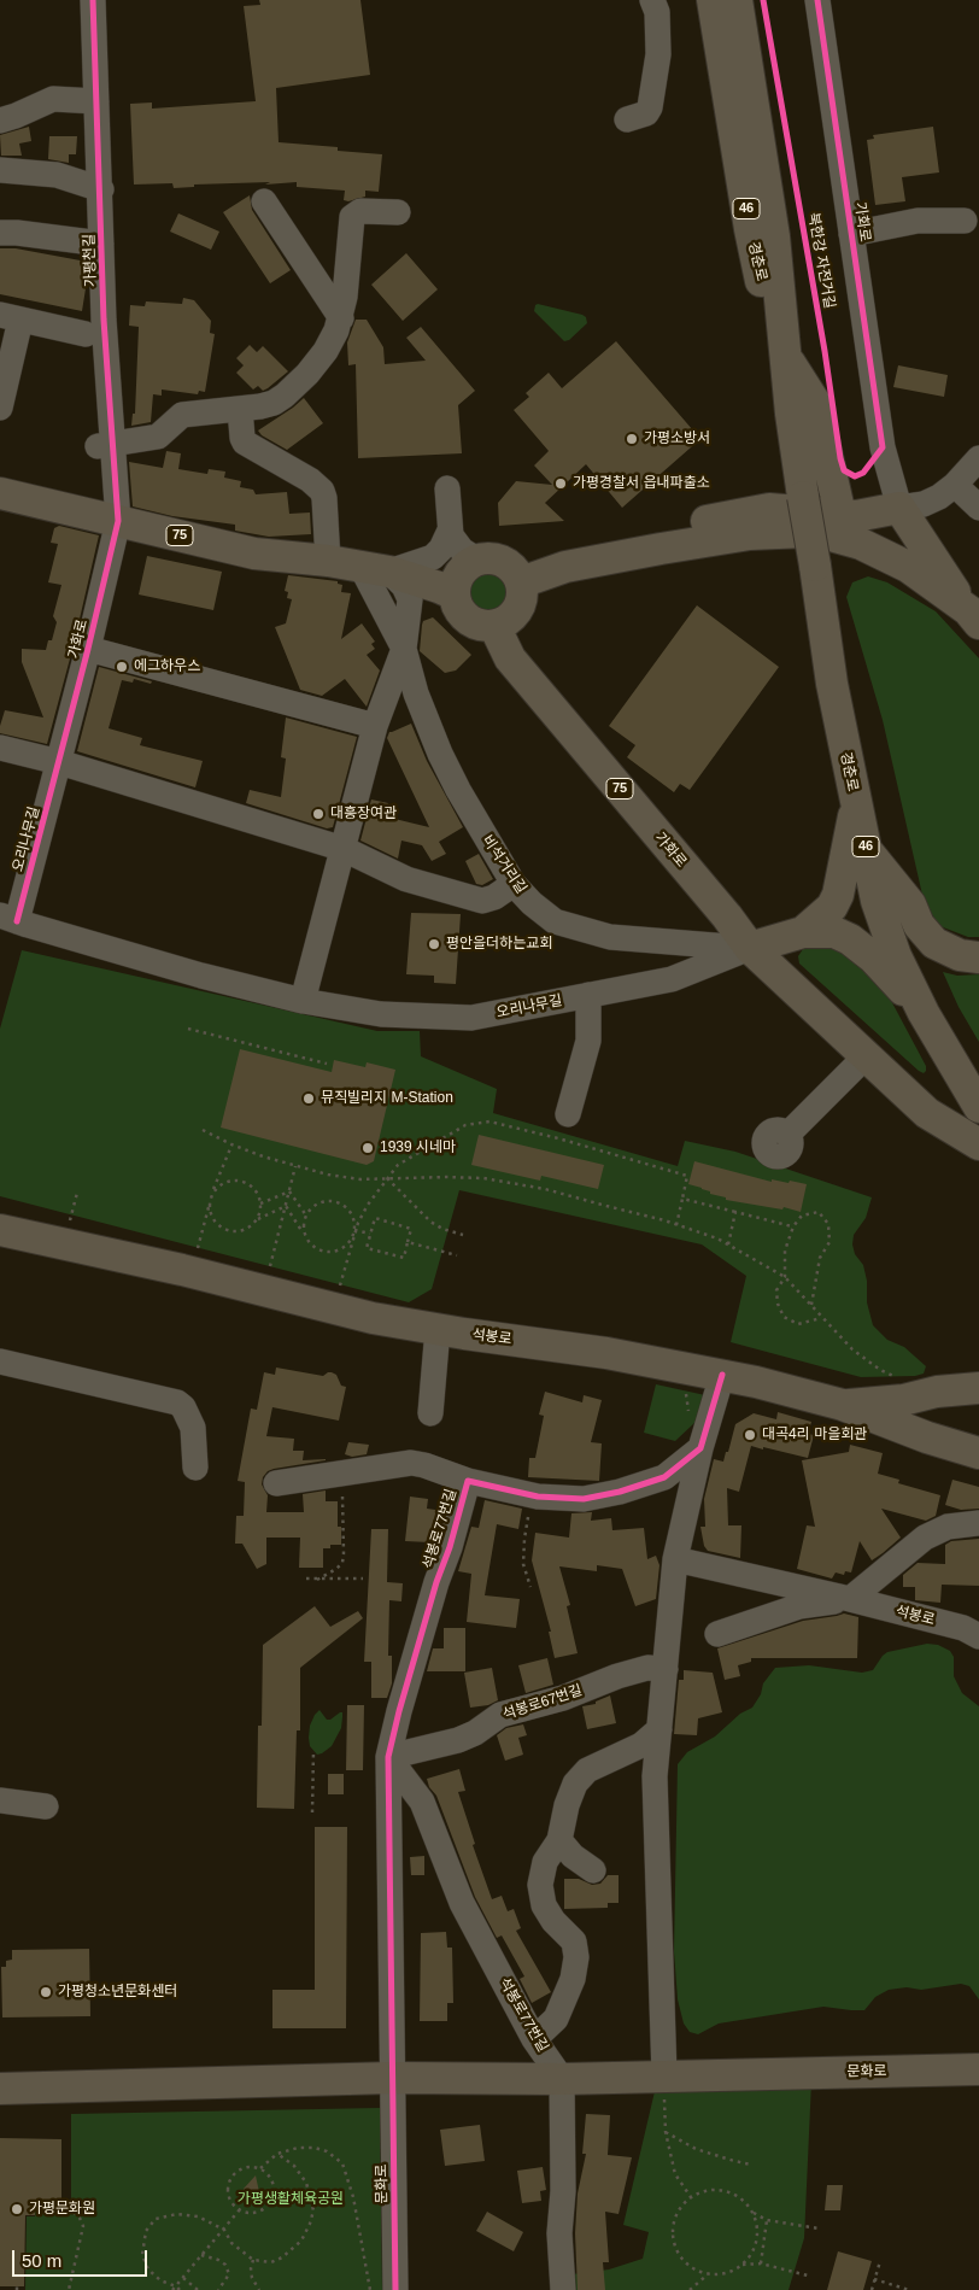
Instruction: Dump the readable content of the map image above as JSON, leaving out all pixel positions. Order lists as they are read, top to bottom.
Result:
{
  "streets": {
    "main road": [
      "46",
      "가화로",
      "경춘로",
      "75",
      "석봉로",
      "문화로"
    ],
    "street": [
      "가평천길",
      "오리나무길",
      "비석거리길",
      "석봉로77번길",
      "석봉로67번길"
    ],
    "cycle path": ["북한강 자전거길"]
  },
  "crossings": [
    ["가화로", "가평천길"],
    ["가화로", "75"],
    ["가화로", "오리나무길"],
    ["가화로", "비석거리길"],
    ["가평천길", "75"],
    ["75", "비석거리길"],
    ["오리나무길", "비석거리길"],
    ["석봉로77번길", "석봉로67번길"],
    ["석봉로77번길", "문화로"]
  ],
  "parks": ["가평생활체육공원"],
  "places": [
    "가평소방서",
    "가평경찰서 읍내파출소",
    "에그하우스",
    "대흥장여관",
    "평안을더하는교회",
    "뮤직빌리지 M-Station",
    "1939 시네마",
    "대곡4리 마을회관",
    "가평청소년문화센터",
    "가평문화원"
  ],
  "scale_bar": "50 m"
}
